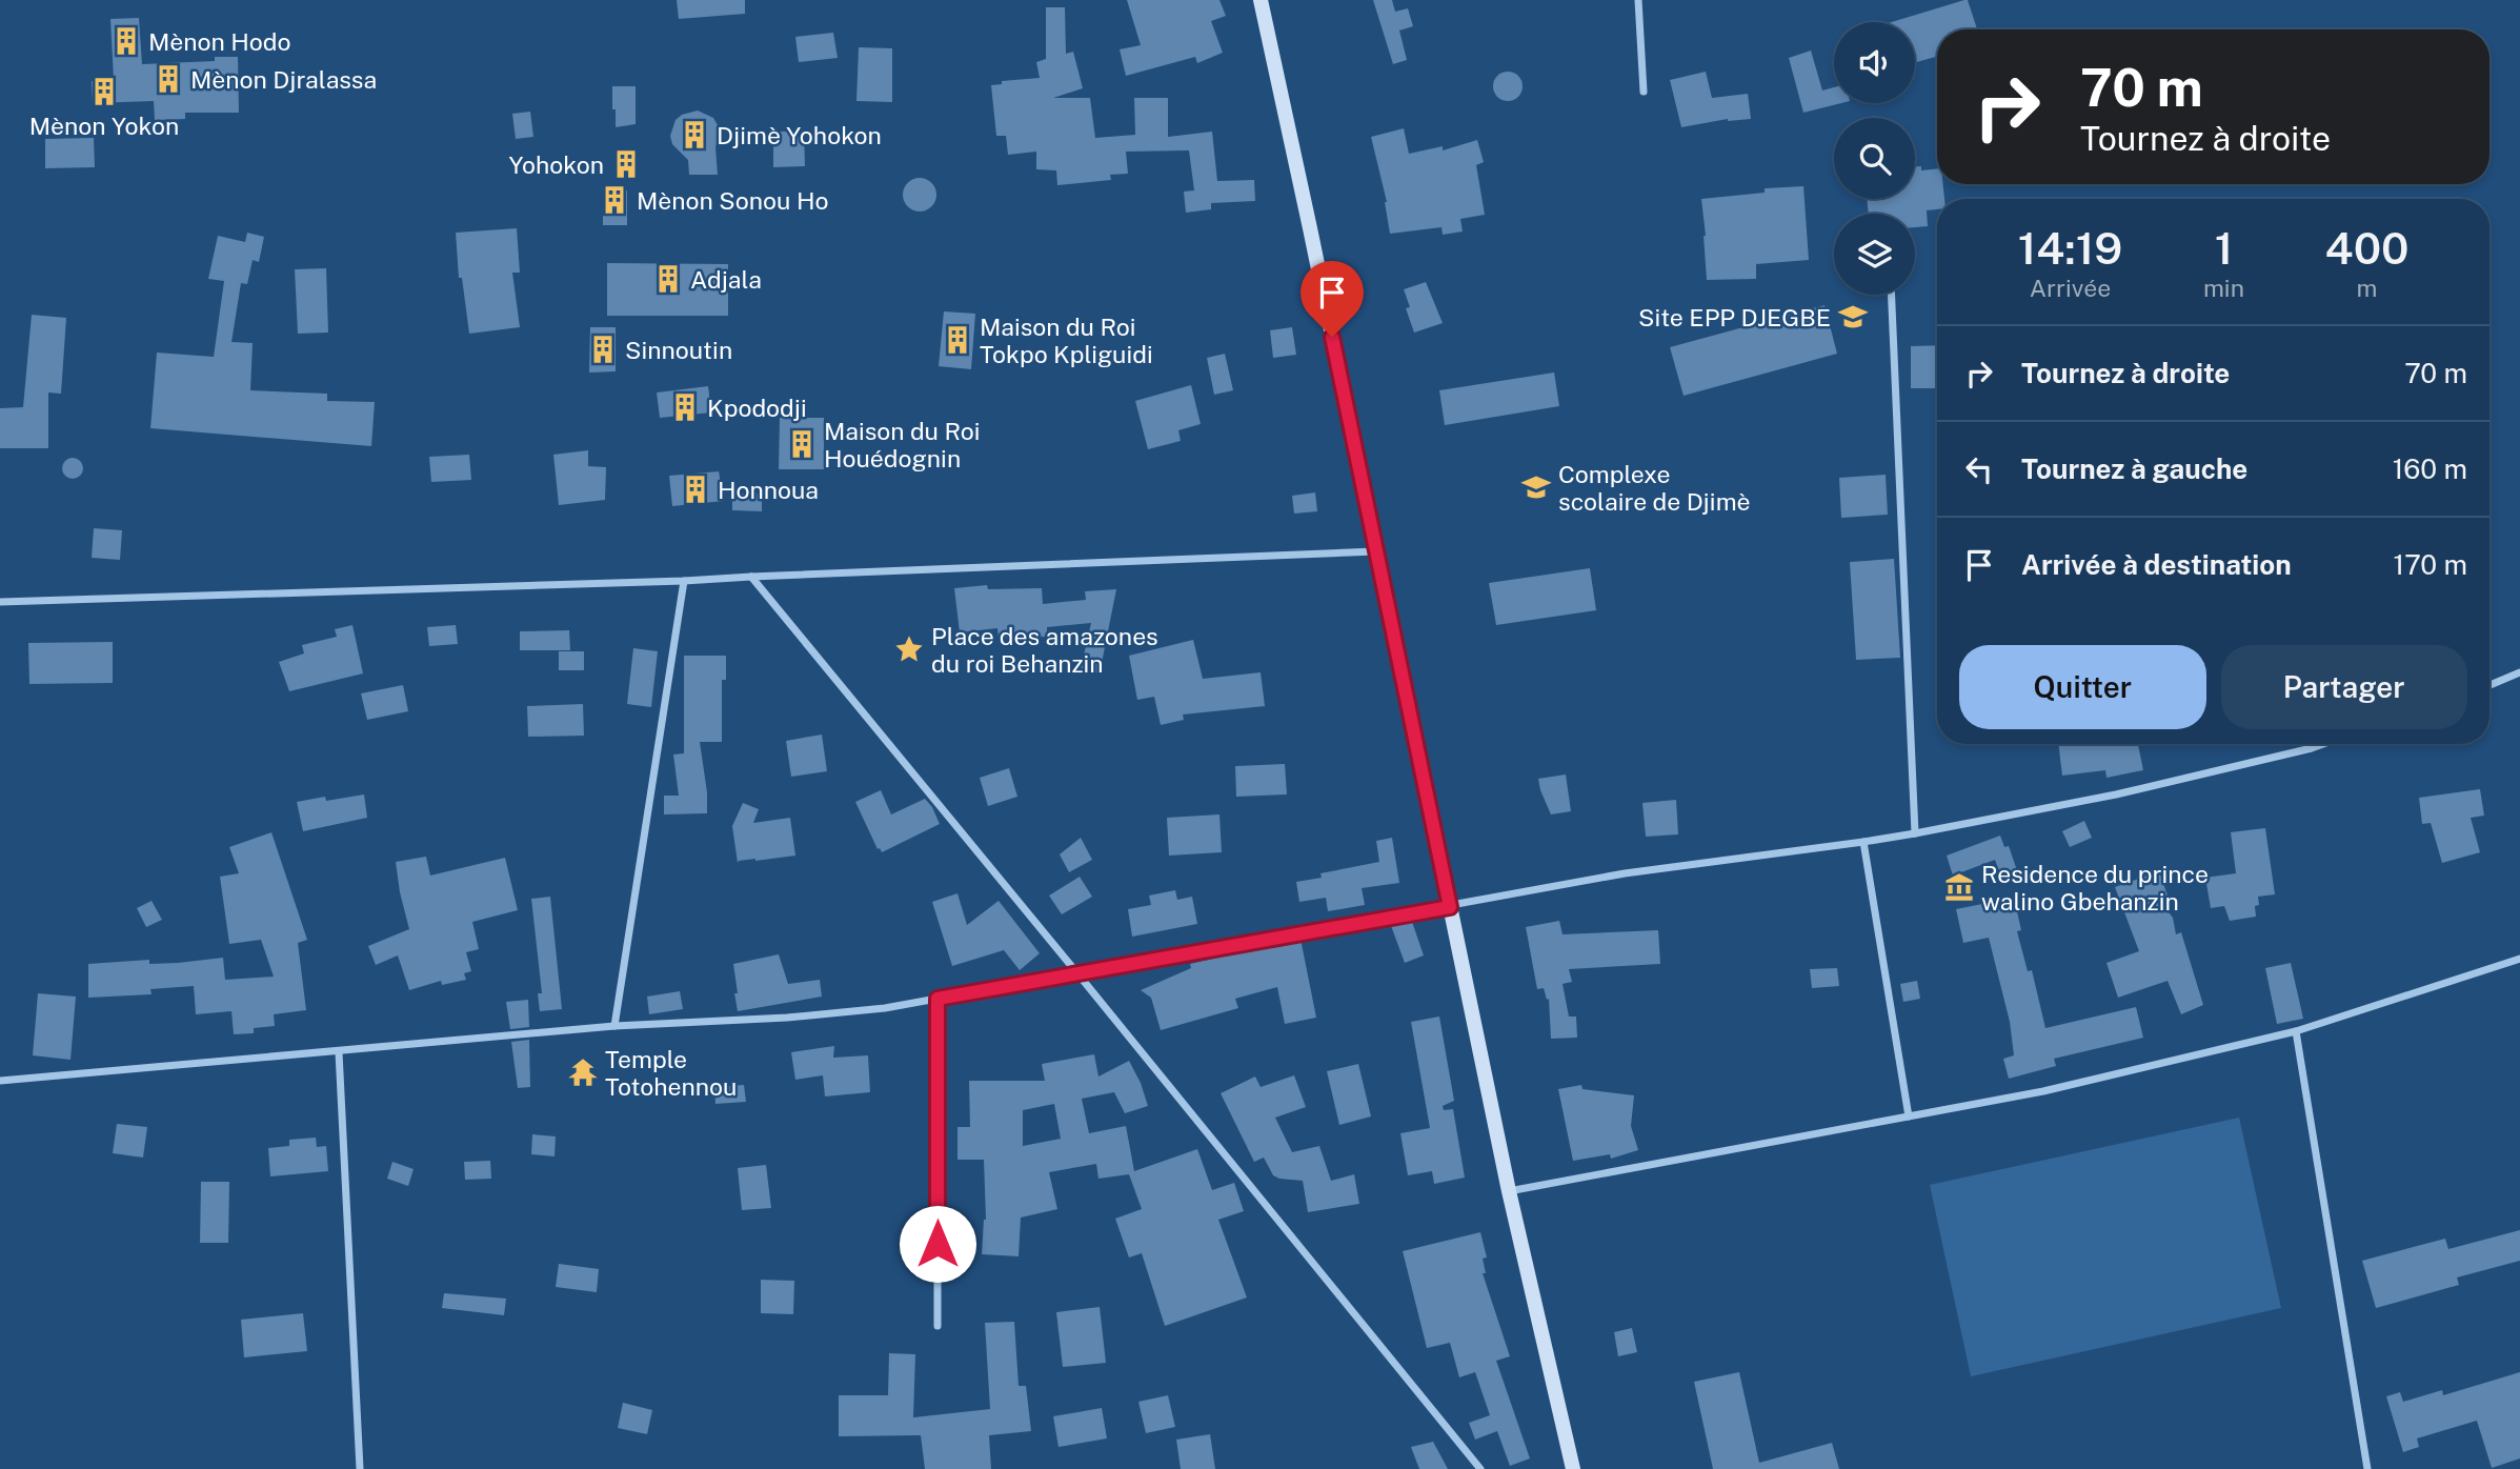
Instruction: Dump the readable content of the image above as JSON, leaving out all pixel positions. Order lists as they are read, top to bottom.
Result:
{
  "places": {
    "building": [
      "Mènon Hodo",
      "Mènon Djralassa",
      "Mènon Yokon",
      "Djimè Yohokon",
      "Yohokon",
      "Mènon Sonou Ho",
      "Adjala",
      "Maison du Roi Tokpo Kpliguidi",
      "Sinnoutin",
      "Kpododji",
      "Maison du Roi Houédognin",
      "Honnoua"
    ],
    "school or university": ["Site EPP DJEGBE", "Complexe scolaire de Djimè"],
    "place": ["Place des amazones du roi Behanzin"],
    "museum": ["Residence du prince walino Gbehanzin"],
    "temple": ["Temple Totohennou"]
  },
  "page": {
    "turn": ["70 m", "Tournez à droite"],
    "eta": [
      "14:19",
      "Arrivée",
      "1",
      "min",
      "400",
      "m"
    ],
    "list": [
      {
        "name": "Tournez à droite",
        "value": "70 m"
      },
      {
        "name": "Tournez à gauche",
        "value": "160 m"
      },
      {
        "name": "Arrivée à destination",
        "value": "170 m"
      }
    ],
    "buttons": ["Quitter", "Partager"]
  }
}
